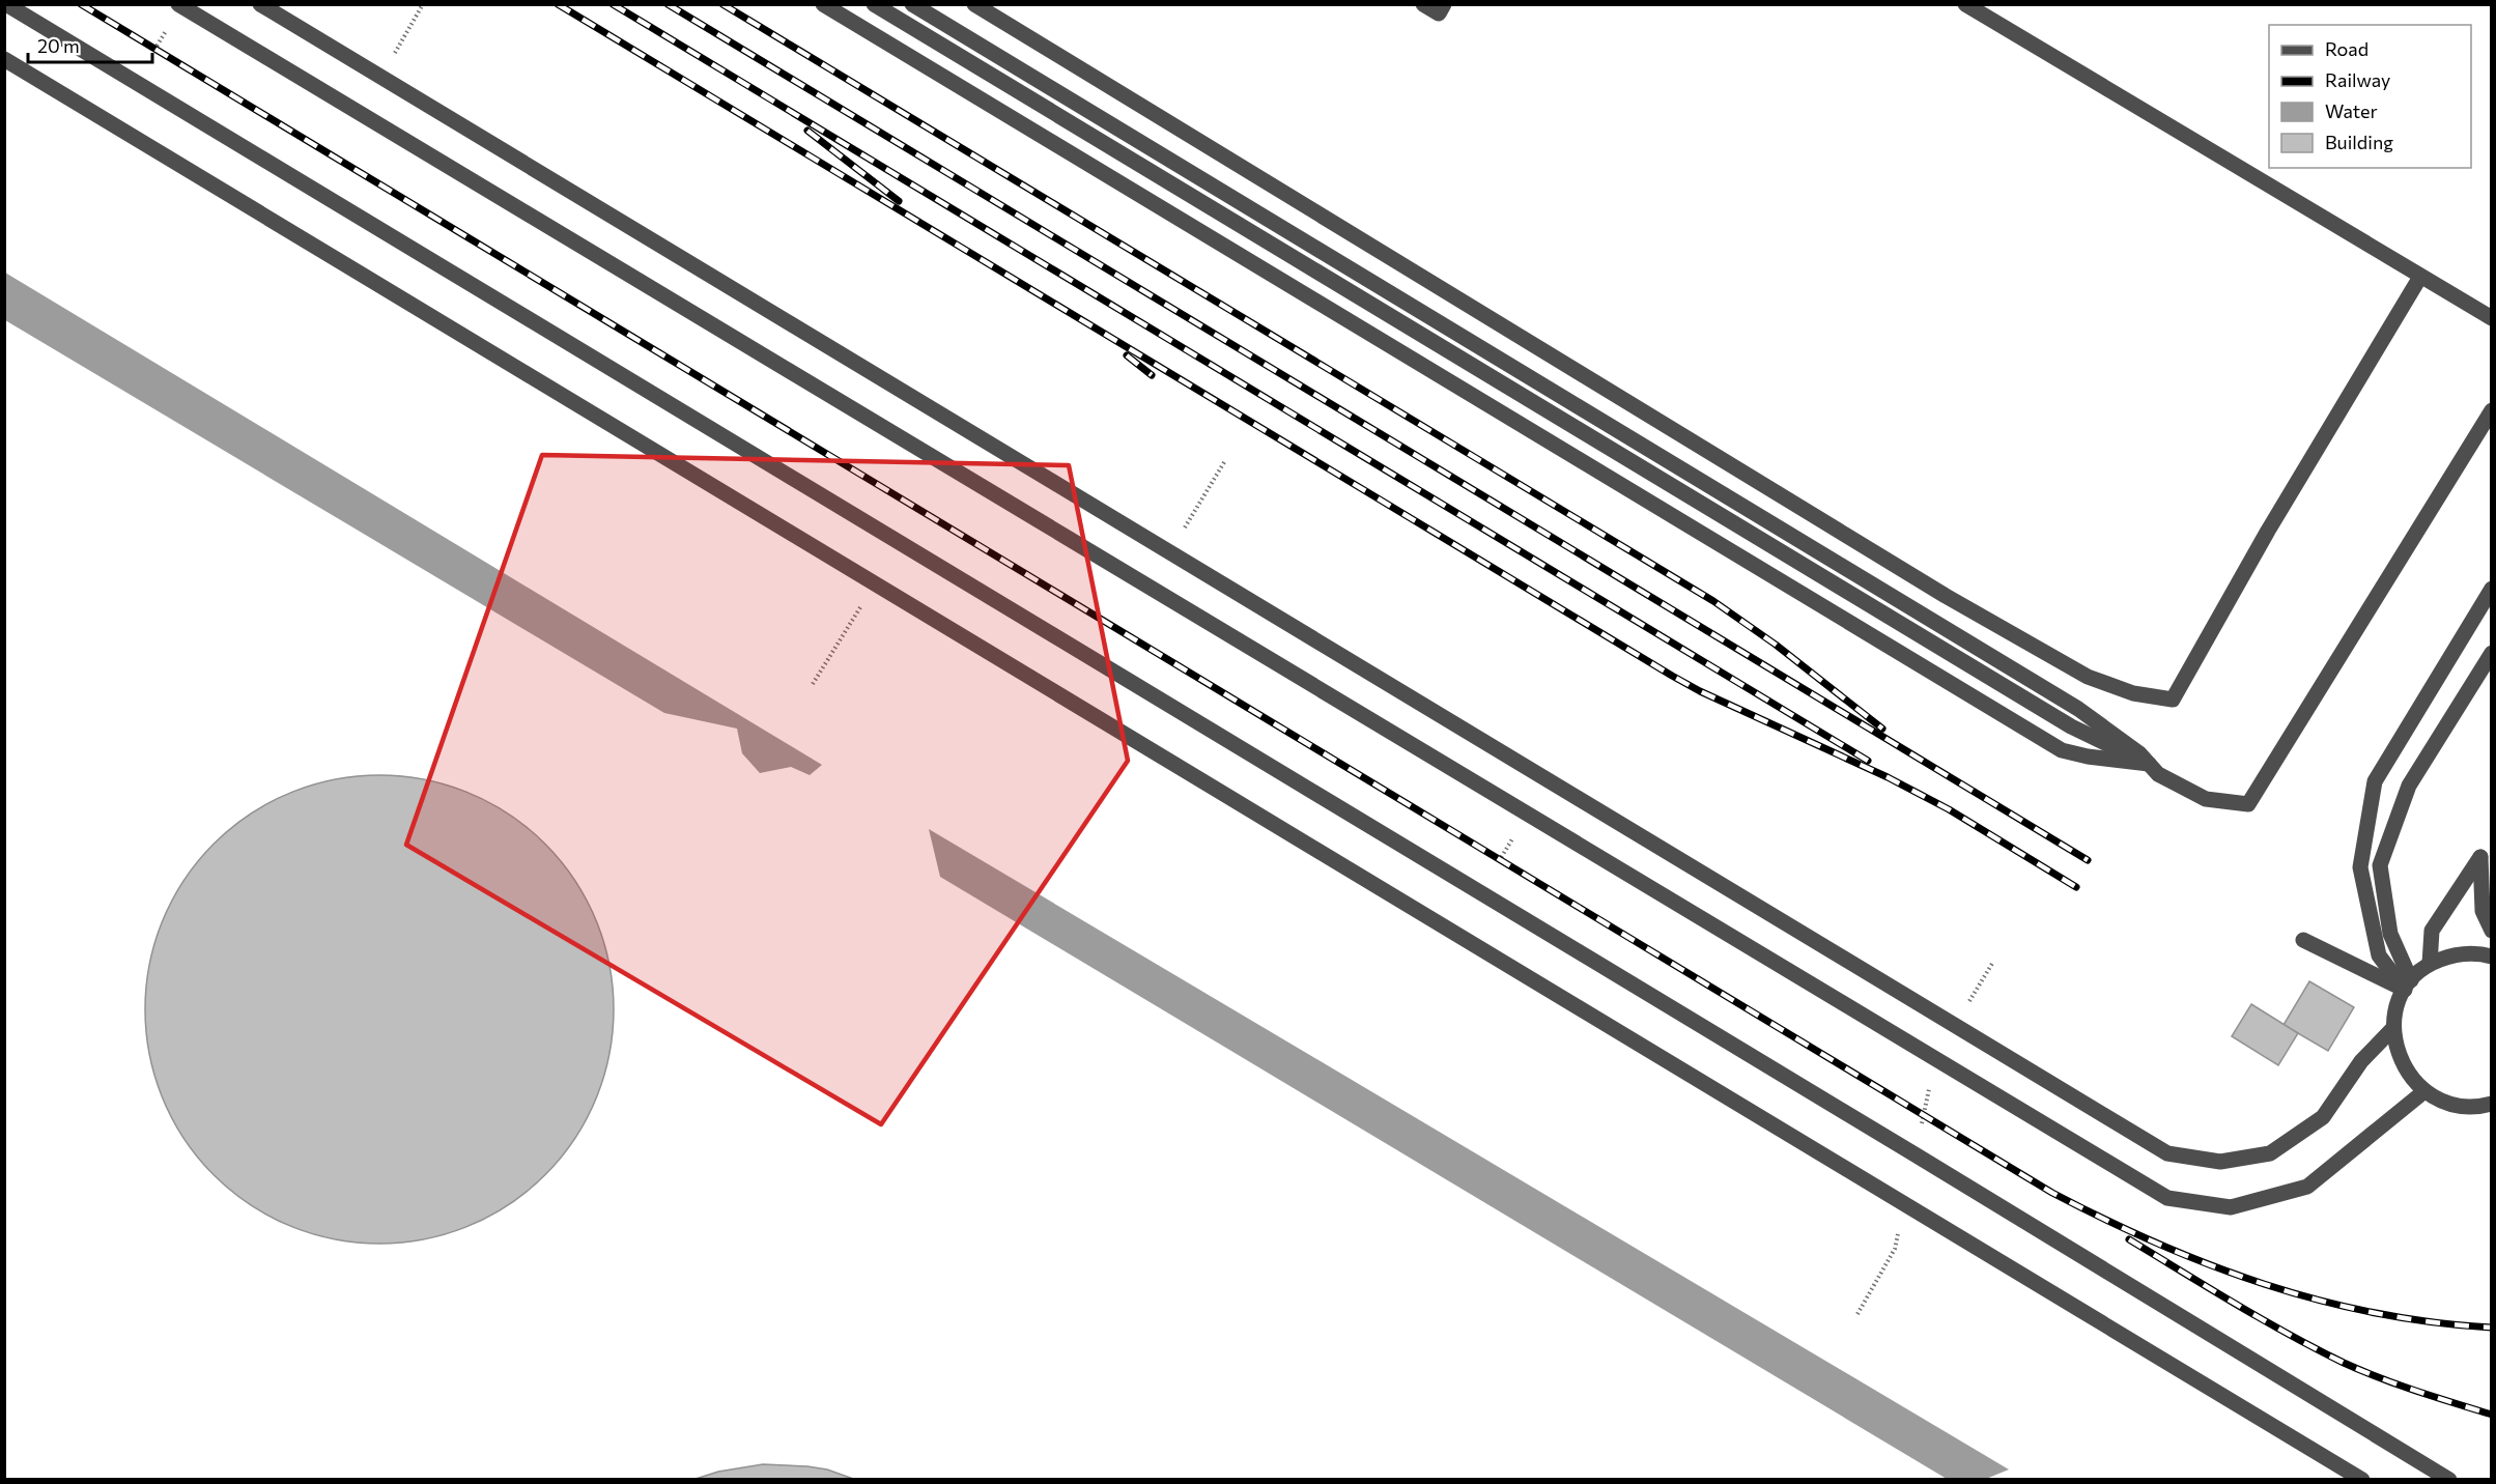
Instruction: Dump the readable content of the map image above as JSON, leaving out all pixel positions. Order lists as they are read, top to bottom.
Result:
{
  "legend": [
    "Road",
    "Railway",
    "Water",
    "Building"
  ],
  "scale_bar": "20 m"
}
